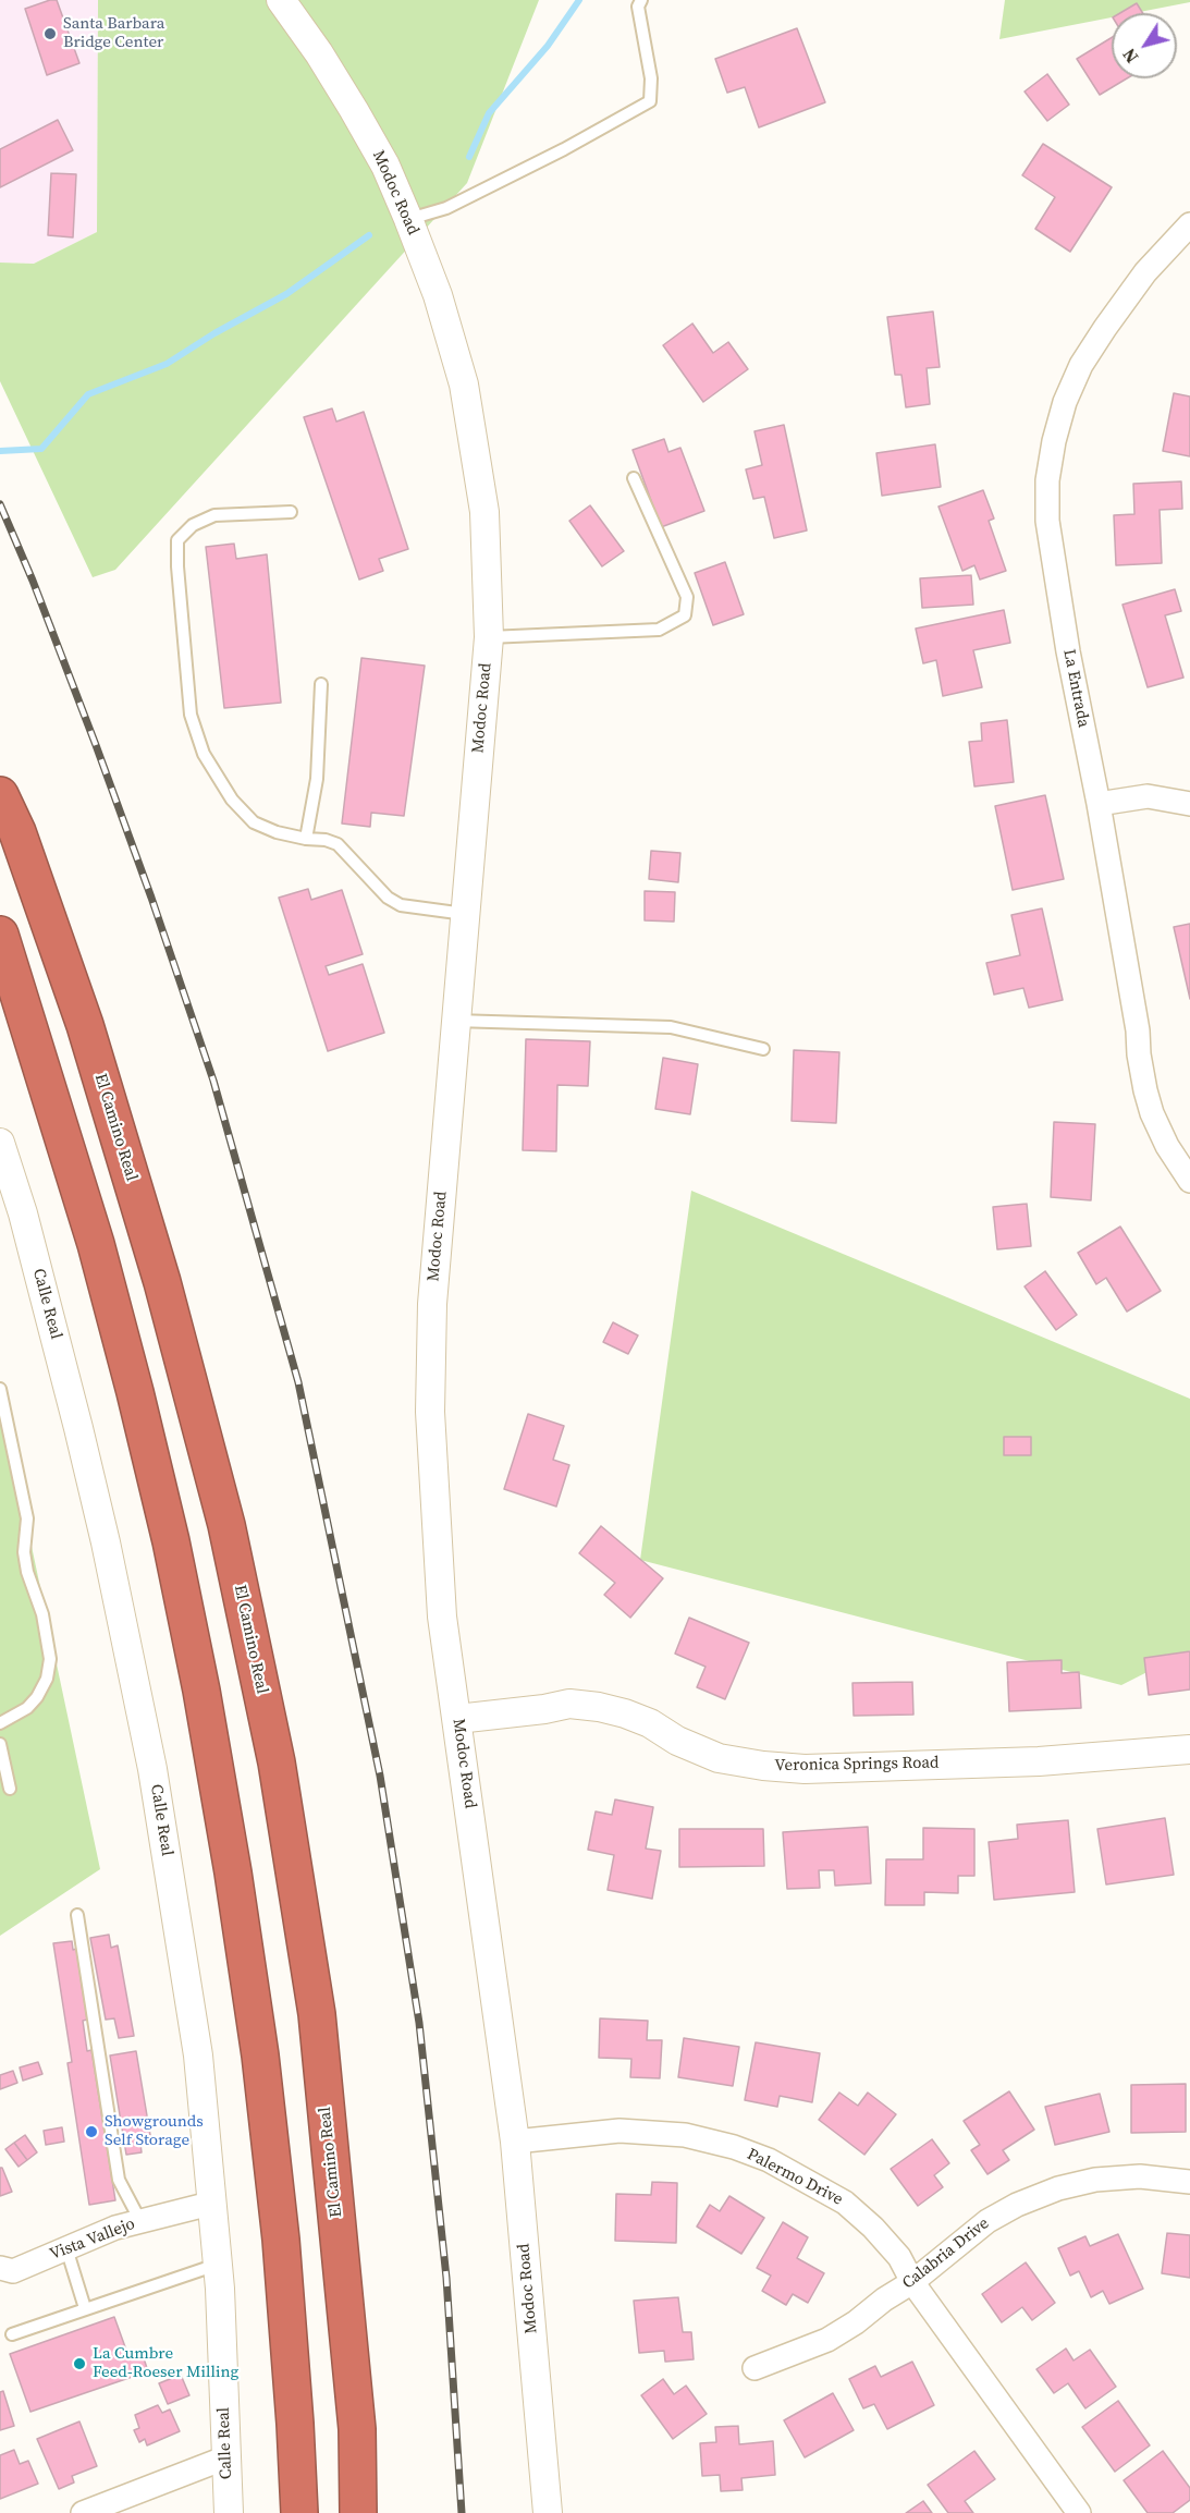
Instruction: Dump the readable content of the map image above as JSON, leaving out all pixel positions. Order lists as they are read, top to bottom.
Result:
{
  "streets": {
    "highway": ["El Camino Real"],
    "street": [
      "Modoc Road",
      "La Entrada",
      "Calle Real",
      "Veronica Springs Road",
      "Palermo Drive",
      "Vista Vallejo",
      "Calabria Drive"
    ]
  },
  "crossings": [
    ["Modoc Road", "Veronica Springs Road"],
    ["Modoc Road", "Palermo Drive"],
    ["Calle Real", "Vista Vallejo"],
    ["Palermo Drive", "Calabria Drive"]
  ],
  "places": ["Santa Barbara Bridge Center", "Showgrounds Self Storage", "La Cumbre Feed-Roeser Milling"],
  "north": "bottom left"
}
